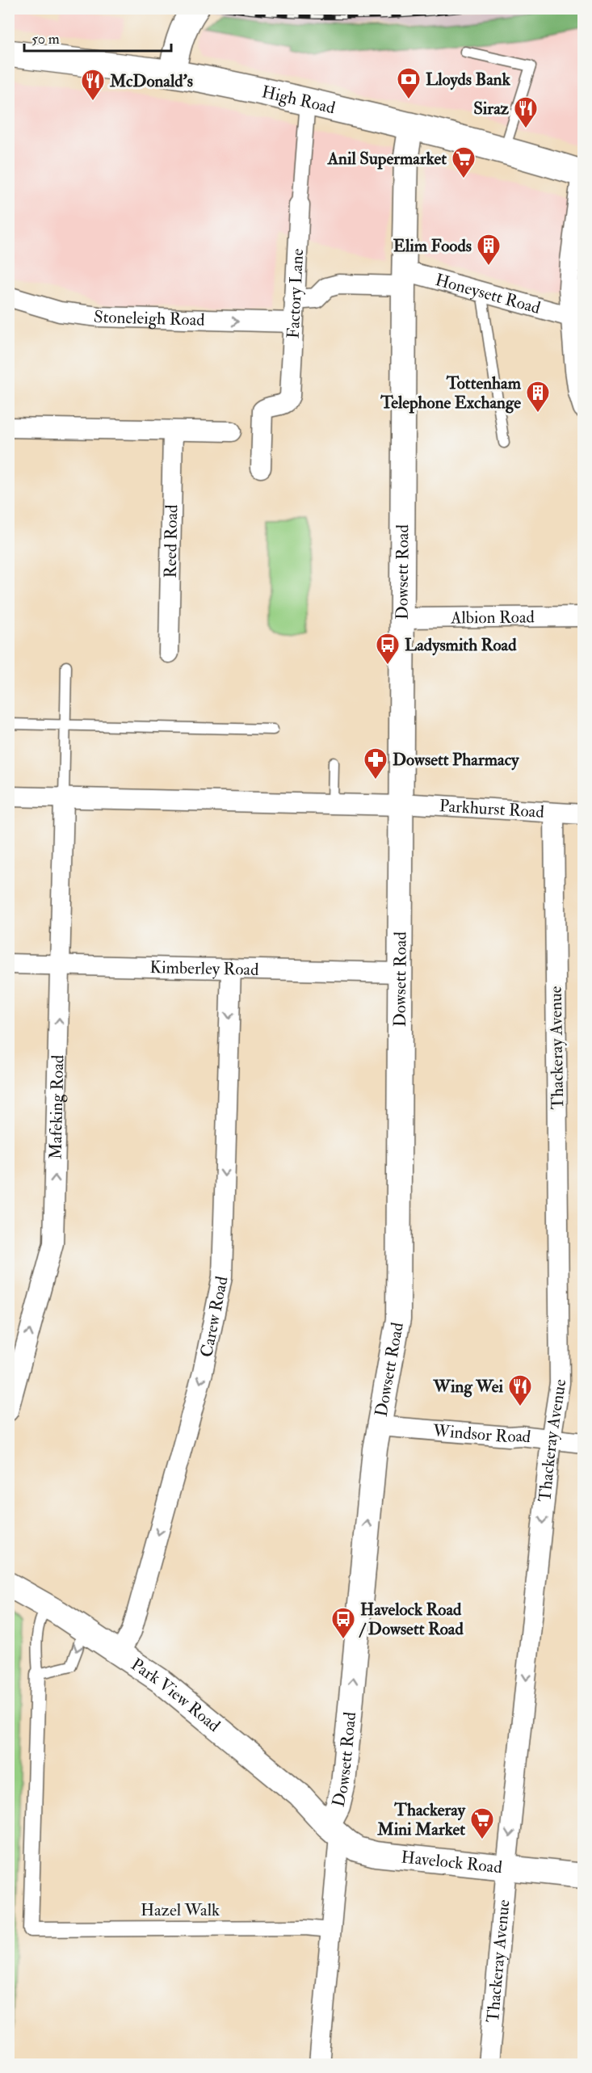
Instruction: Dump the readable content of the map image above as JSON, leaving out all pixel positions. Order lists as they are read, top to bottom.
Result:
{
  "streets": {
    "main road": ["High Road"],
    "street": [
      "Honeysett Road",
      "Factory Lane",
      "Stoneleigh Road",
      "Reed Road",
      "Dowsett Road",
      "Albion Road",
      "Parkhurst Road",
      "Kimberley Road",
      "Thackeray Avenue",
      "Mafeking Road",
      "Carew Road",
      "Windsor Road",
      "Park View Road",
      "Havelock Road",
      "Hazel Walk"
    ]
  },
  "crossings": [
    ["High Road", "Factory Lane"],
    ["High Road", "Dowsett Road"],
    ["Honeysett Road", "Factory Lane"],
    ["Honeysett Road", "Dowsett Road"],
    ["Factory Lane", "Stoneleigh Road"],
    ["Dowsett Road", "Albion Road"],
    ["Dowsett Road", "Parkhurst Road"],
    ["Dowsett Road", "Kimberley Road"],
    ["Dowsett Road", "Windsor Road"],
    ["Dowsett Road", "Park View Road"],
    ["Dowsett Road", "Havelock Road"],
    ["Parkhurst Road", "Thackeray Avenue"],
    ["Kimberley Road", "Mafeking Road"],
    ["Kimberley Road", "Carew Road"],
    ["Thackeray Avenue", "Windsor Road"],
    ["Thackeray Avenue", "Havelock Road"],
    ["Carew Road", "Park View Road"],
    ["Park View Road", "Havelock Road"]
  ],
  "one_way": ["Mafeking Road", "Carew Road"],
  "places": {
    "bank": ["Lloyds Bank"],
    "restaurant": ["McDonald's", "Siraz", "Wing Wei"],
    "supermarket": ["Anil Supermarket", "Thackeray Mini Market"],
    "building": ["Elim Foods", "Tottenham Telephone Exchange"],
    "bus stop": ["Ladysmith Road", "Havelock Road / Dowsett Road"],
    "pharmacy": ["Dowsett Pharmacy"]
  },
  "scale_bar": "50 m"
}
